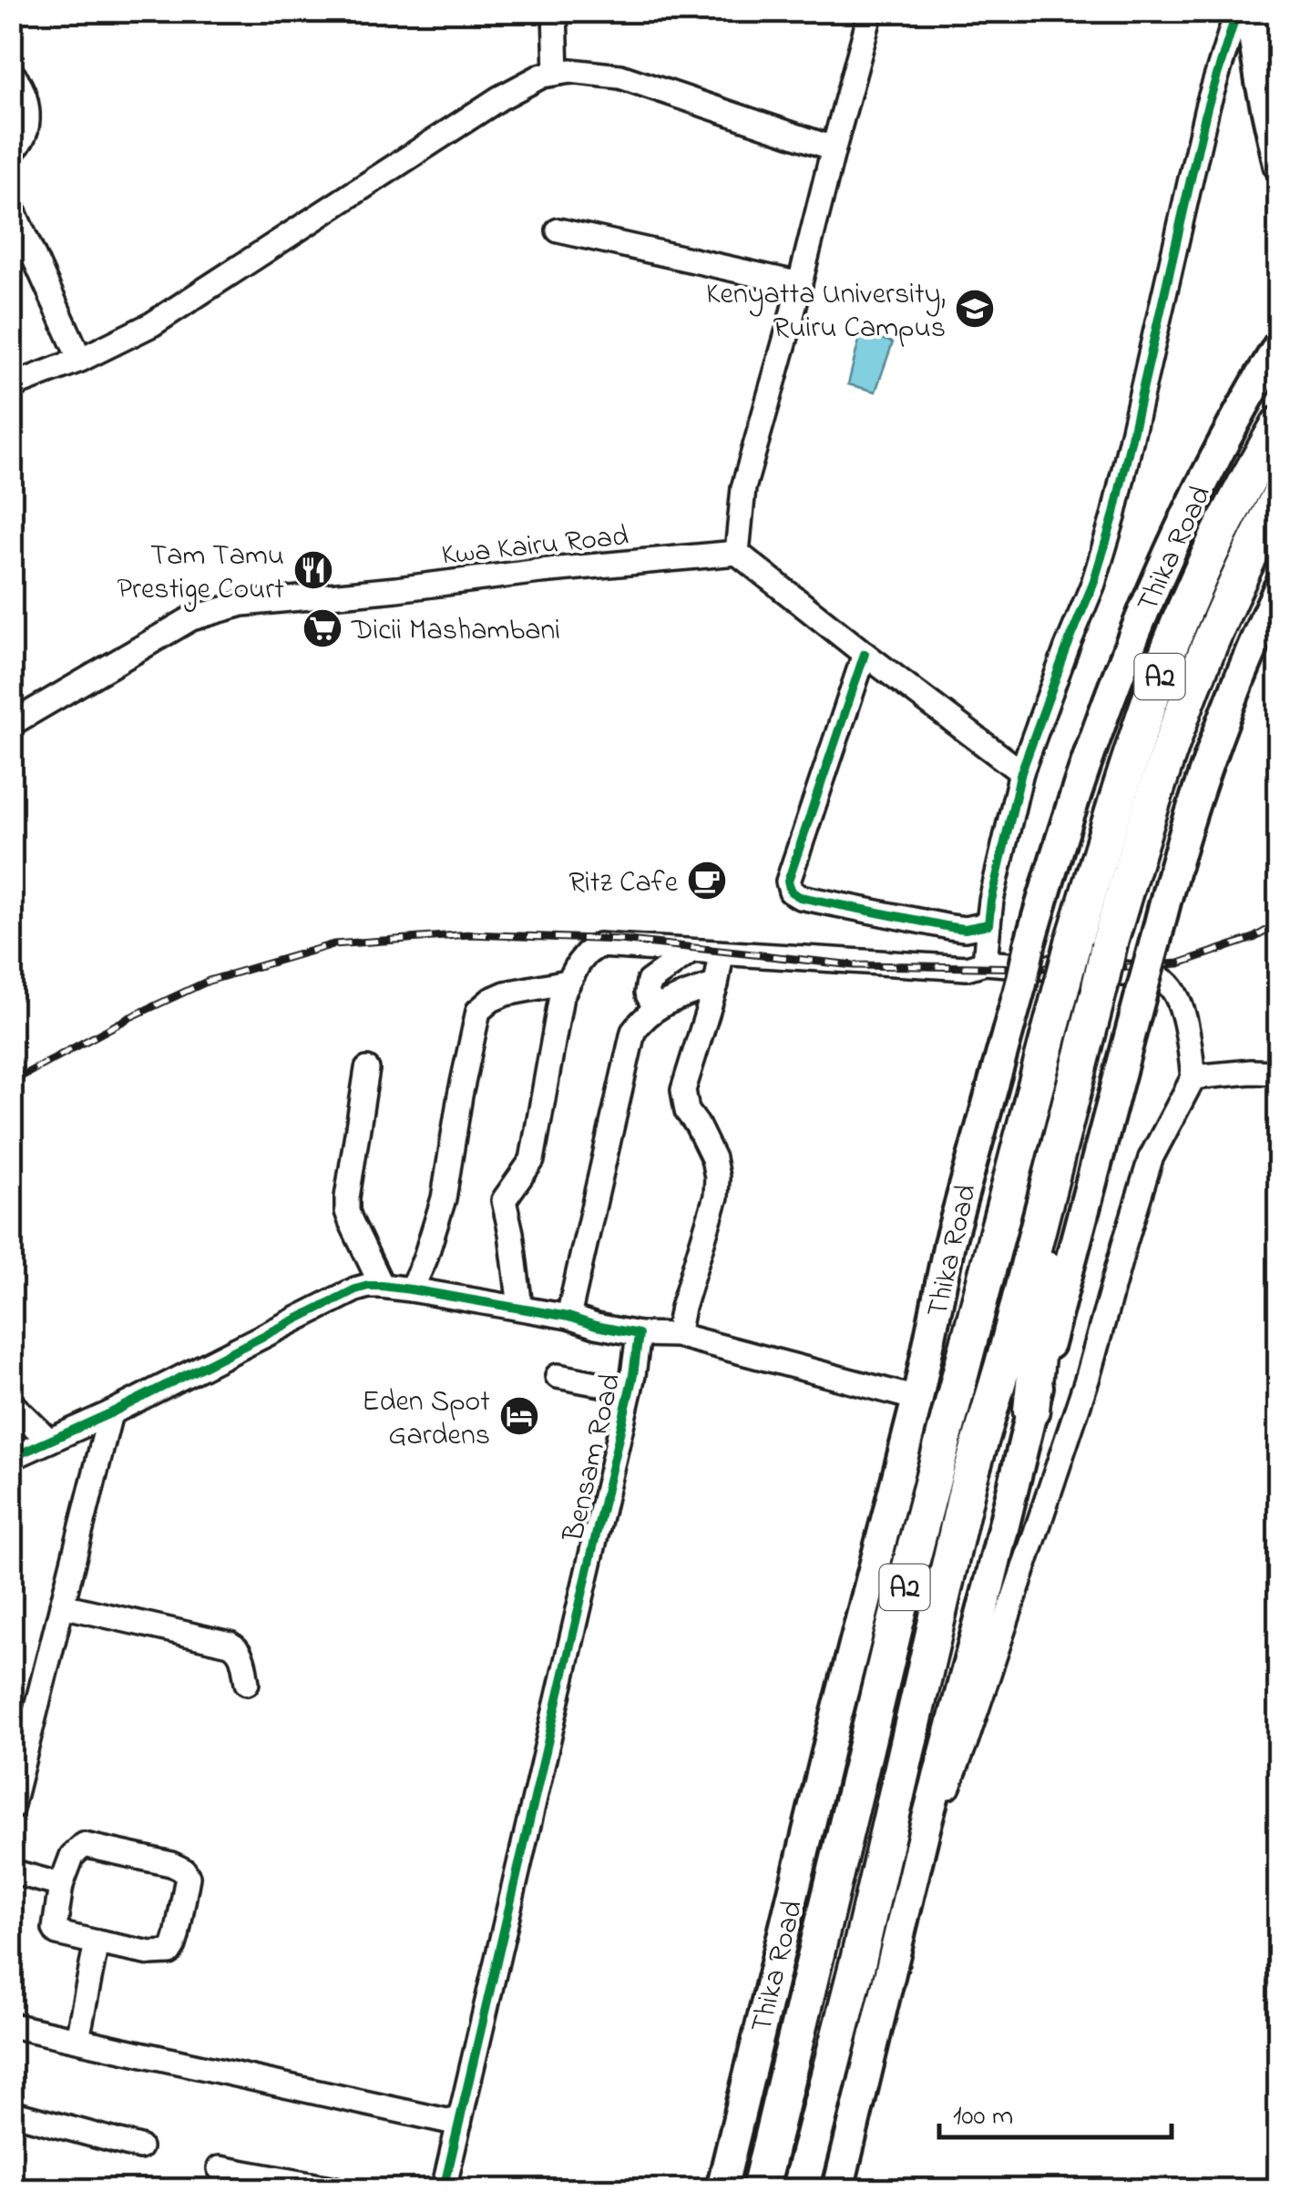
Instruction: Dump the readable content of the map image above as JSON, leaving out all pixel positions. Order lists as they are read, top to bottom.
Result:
{
  "streets": {
    "highway": ["Thika Road", "A2"],
    "street": ["Kwa Kairu Road", "Bensam Road"]
  },
  "places": {
    "school or university": ["Kenyatta University, Ruiru Campus"],
    "restaurant": ["Tam Tamu Prestige Court"],
    "supermarket": ["Dicii Mashambani"],
    "cafe": ["Ritz Cafe"],
    "hotel": ["Eden Spot Gardens"]
  },
  "scale_bar": "100 m"
}
